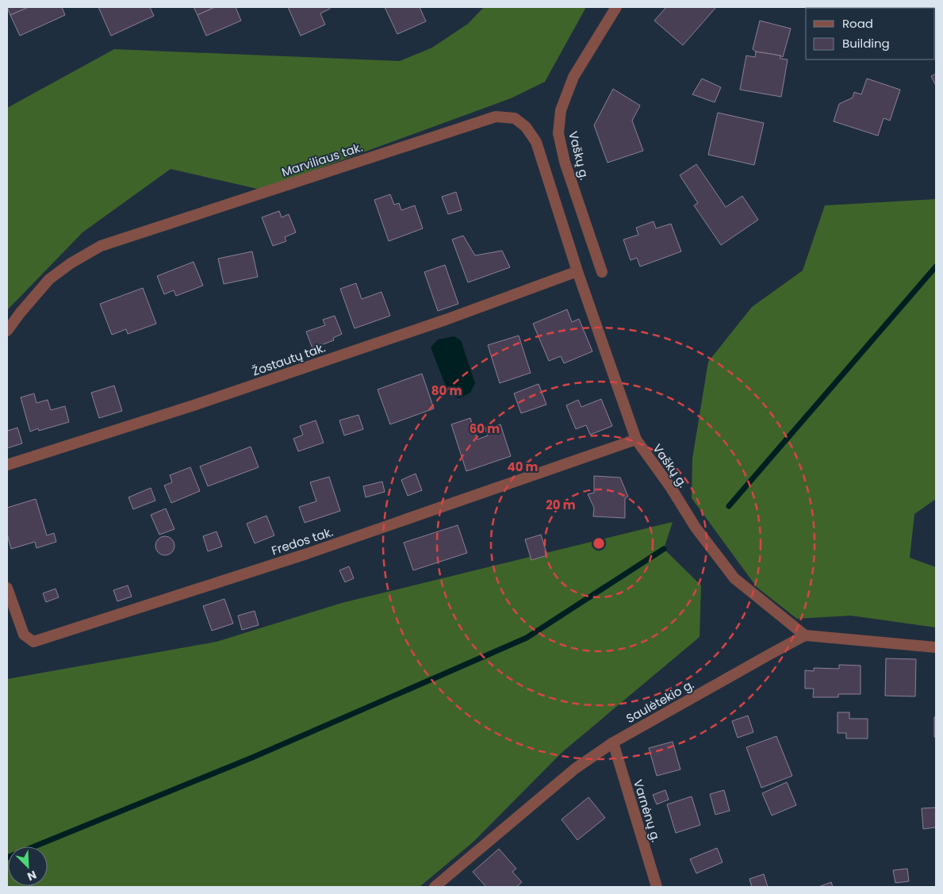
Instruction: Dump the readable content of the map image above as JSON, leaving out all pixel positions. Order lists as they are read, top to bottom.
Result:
{
  "streets": {
    "street": [
      "Vaškų g.",
      "Marviliaus tak.",
      "Žostautų tak.",
      "Fredos tak.",
      "Saulėtekio g.",
      "Varnėnų g."
    ]
  },
  "crossings": [
    ["Vaškų g.", "Marviliaus tak."],
    ["Vaškų g.", "Žostautų tak."],
    ["Vaškų g.", "Fredos tak."],
    ["Vaškų g.", "Saulėtekio g."],
    ["Marviliaus tak.", "Žostautų tak."],
    ["Saulėtekio g.", "Varnėnų g."]
  ],
  "legend": ["Road", "Building"],
  "north": "bottom right",
  "rings": [
    "80 m",
    "60 m",
    "40 m",
    "20 m"
  ]
}
